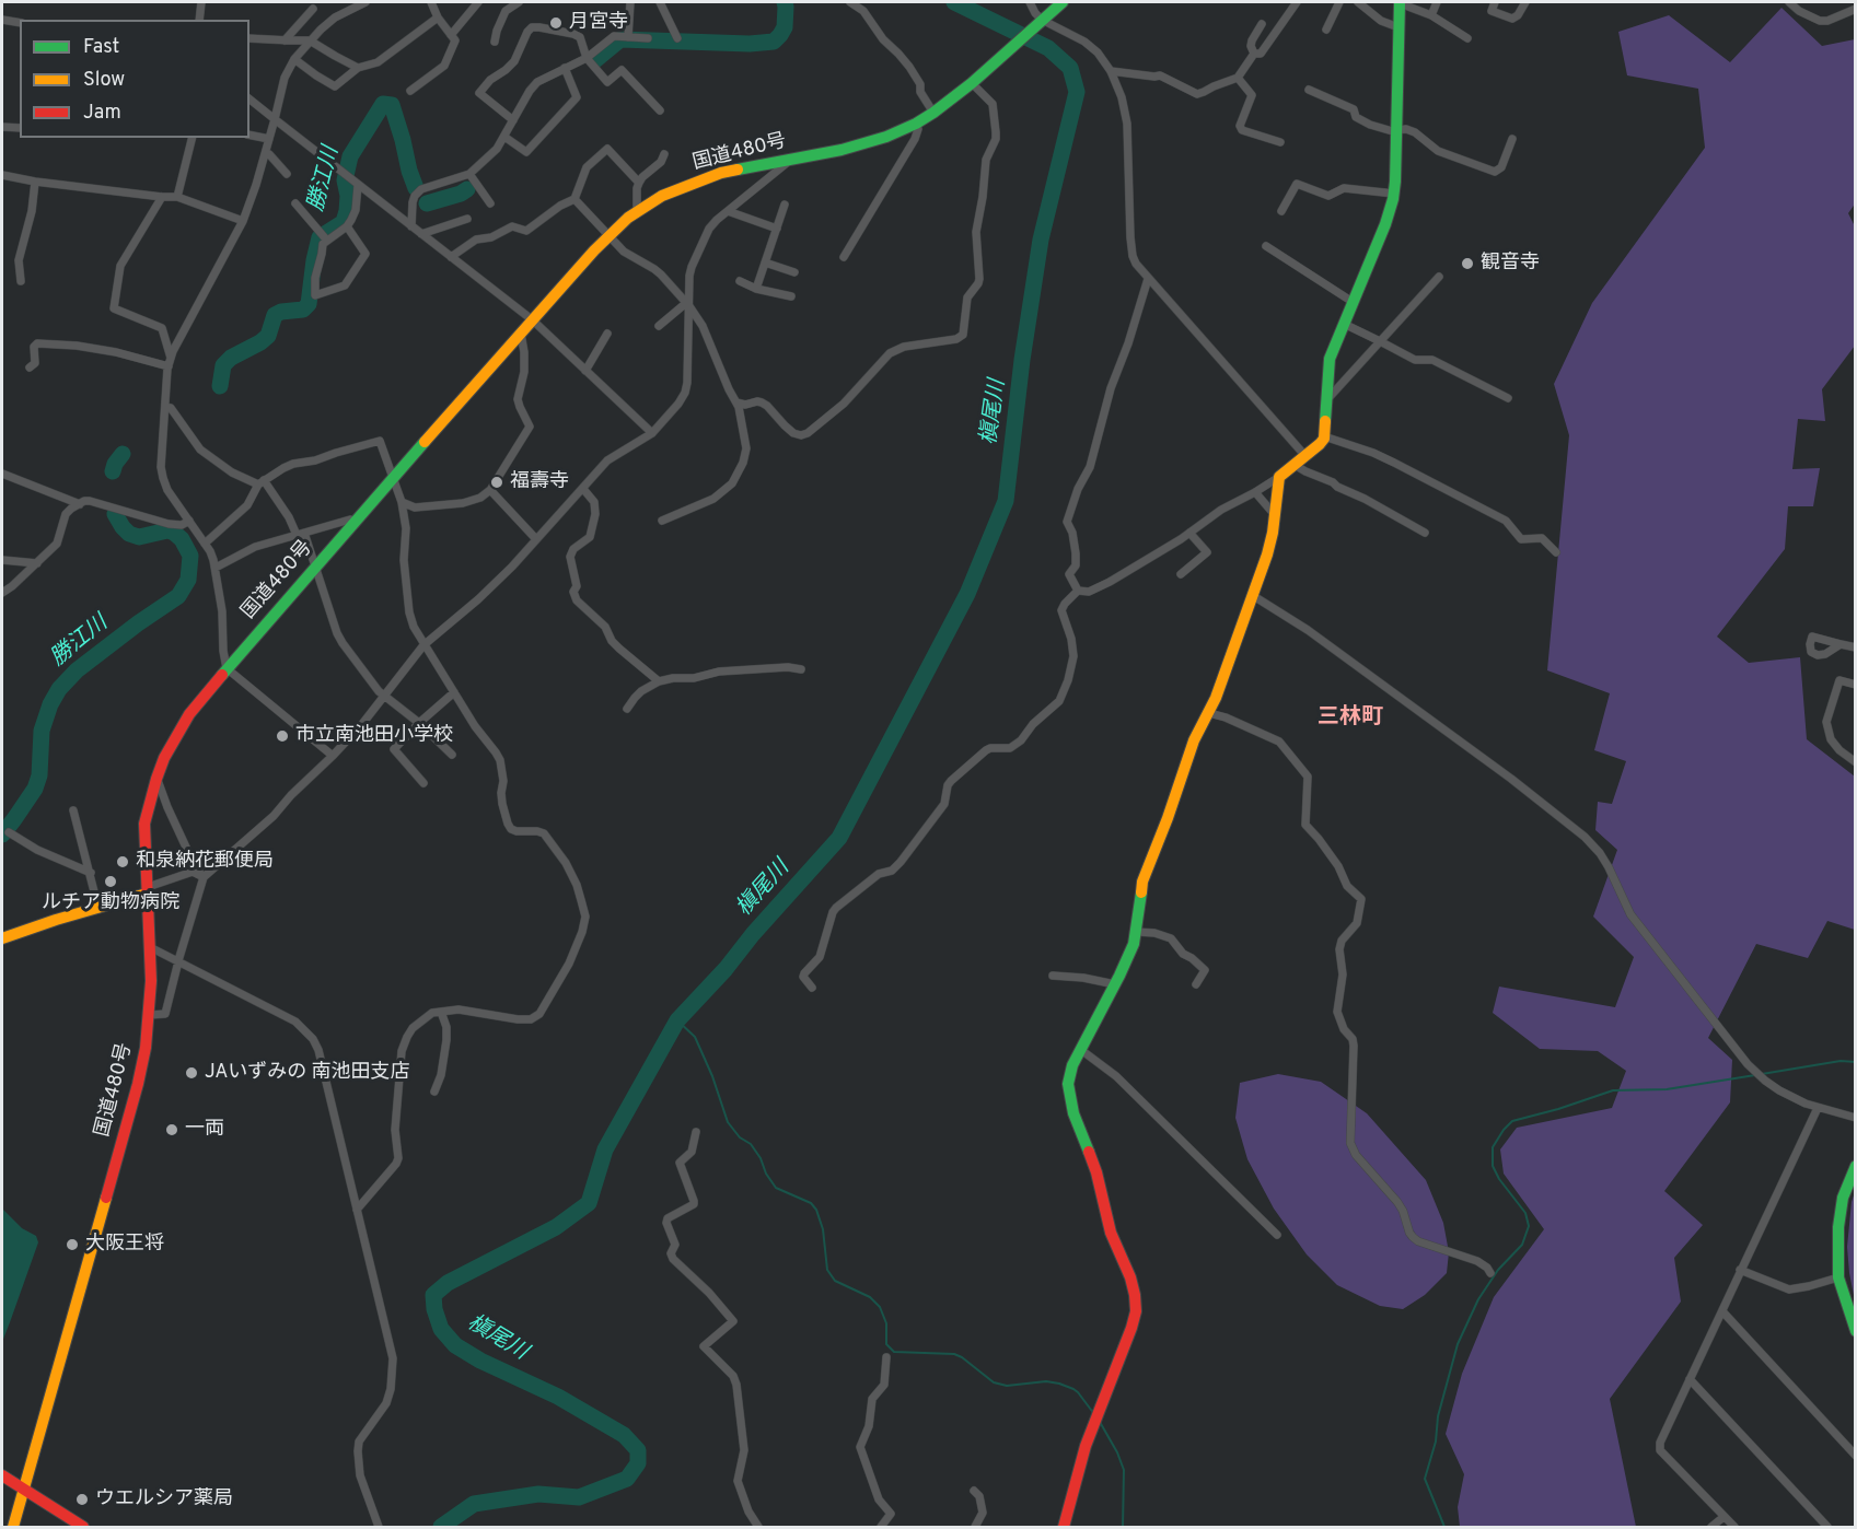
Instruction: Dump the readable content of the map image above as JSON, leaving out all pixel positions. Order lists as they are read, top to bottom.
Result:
{
  "streets": {
    "main road": ["国道480号"]
  },
  "districts": ["三林町"],
  "water": ["勝江川", "槇尾川"],
  "places": [
    "月宮寺",
    "観音寺",
    "福壽寺",
    "市立南池田小学校",
    "和泉納花郵便局",
    "ルチア動物病院",
    "JAいずみの 南池田支店",
    "一両",
    "大阪王将",
    "ウエルシア薬局"
  ],
  "legend": ["Fast", "Slow", "Jam"]
}
